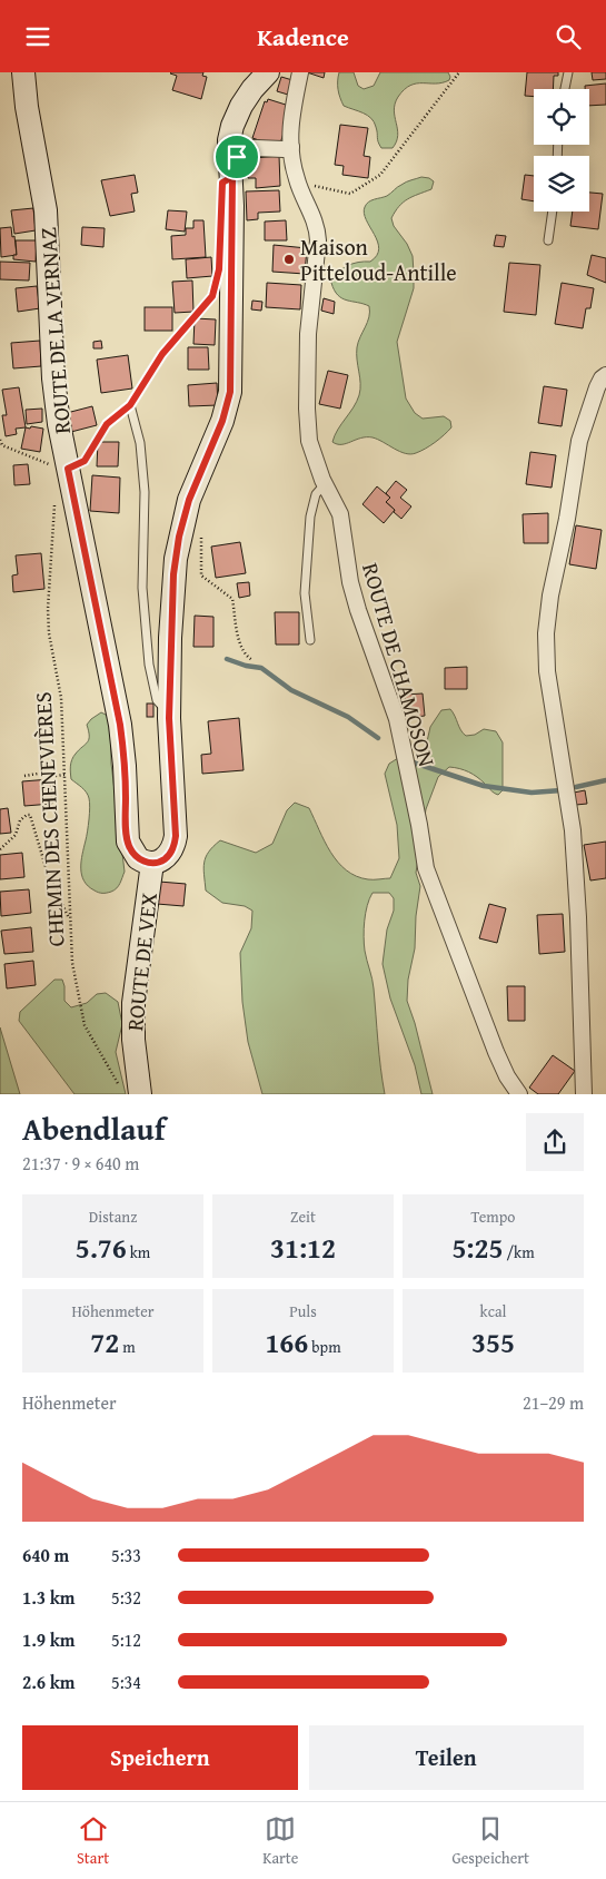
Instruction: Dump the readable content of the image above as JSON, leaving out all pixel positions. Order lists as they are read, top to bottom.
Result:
{
  "streets": {
    "street": ["ROUTE DE LA VERNAZ", "ROUTE DE CHAMOSON", "ROUTE DE VEX"],
    "path": ["CHEMIN DES CHENEVIÈRES"]
  },
  "crossings": [
    ["ROUTE DE LA VERNAZ", "ROUTE DE VEX"]
  ],
  "places": ["Maison Pitteloud-Antille"],
  "page": {
    "header": "Kadence",
    "heading": ["Abendlauf", "21:37 · 9 × 640 m"],
    "stats": [
      ["Distanz", "5.76 km"],
      ["Zeit", "31:12"],
      ["Tempo", "5:25 /km"],
      ["Höhenmeter", "72 m"],
      ["Puls", "166 bpm"],
      ["kcal", "355"]
    ],
    "chart": ["Höhenmeter", "21–29 m"],
    "list": [
      {
        "name": "640 m",
        "note": "5:33"
      },
      {
        "name": "1.3 km",
        "note": "5:32"
      },
      {
        "name": "1.9 km",
        "note": "5:12"
      },
      {
        "name": "2.6 km",
        "note": "5:34"
      }
    ],
    "buttons": ["Speichern", "Teilen"],
    "tabs": ["Start", "Karte", "Gespeichert"]
  }
}
